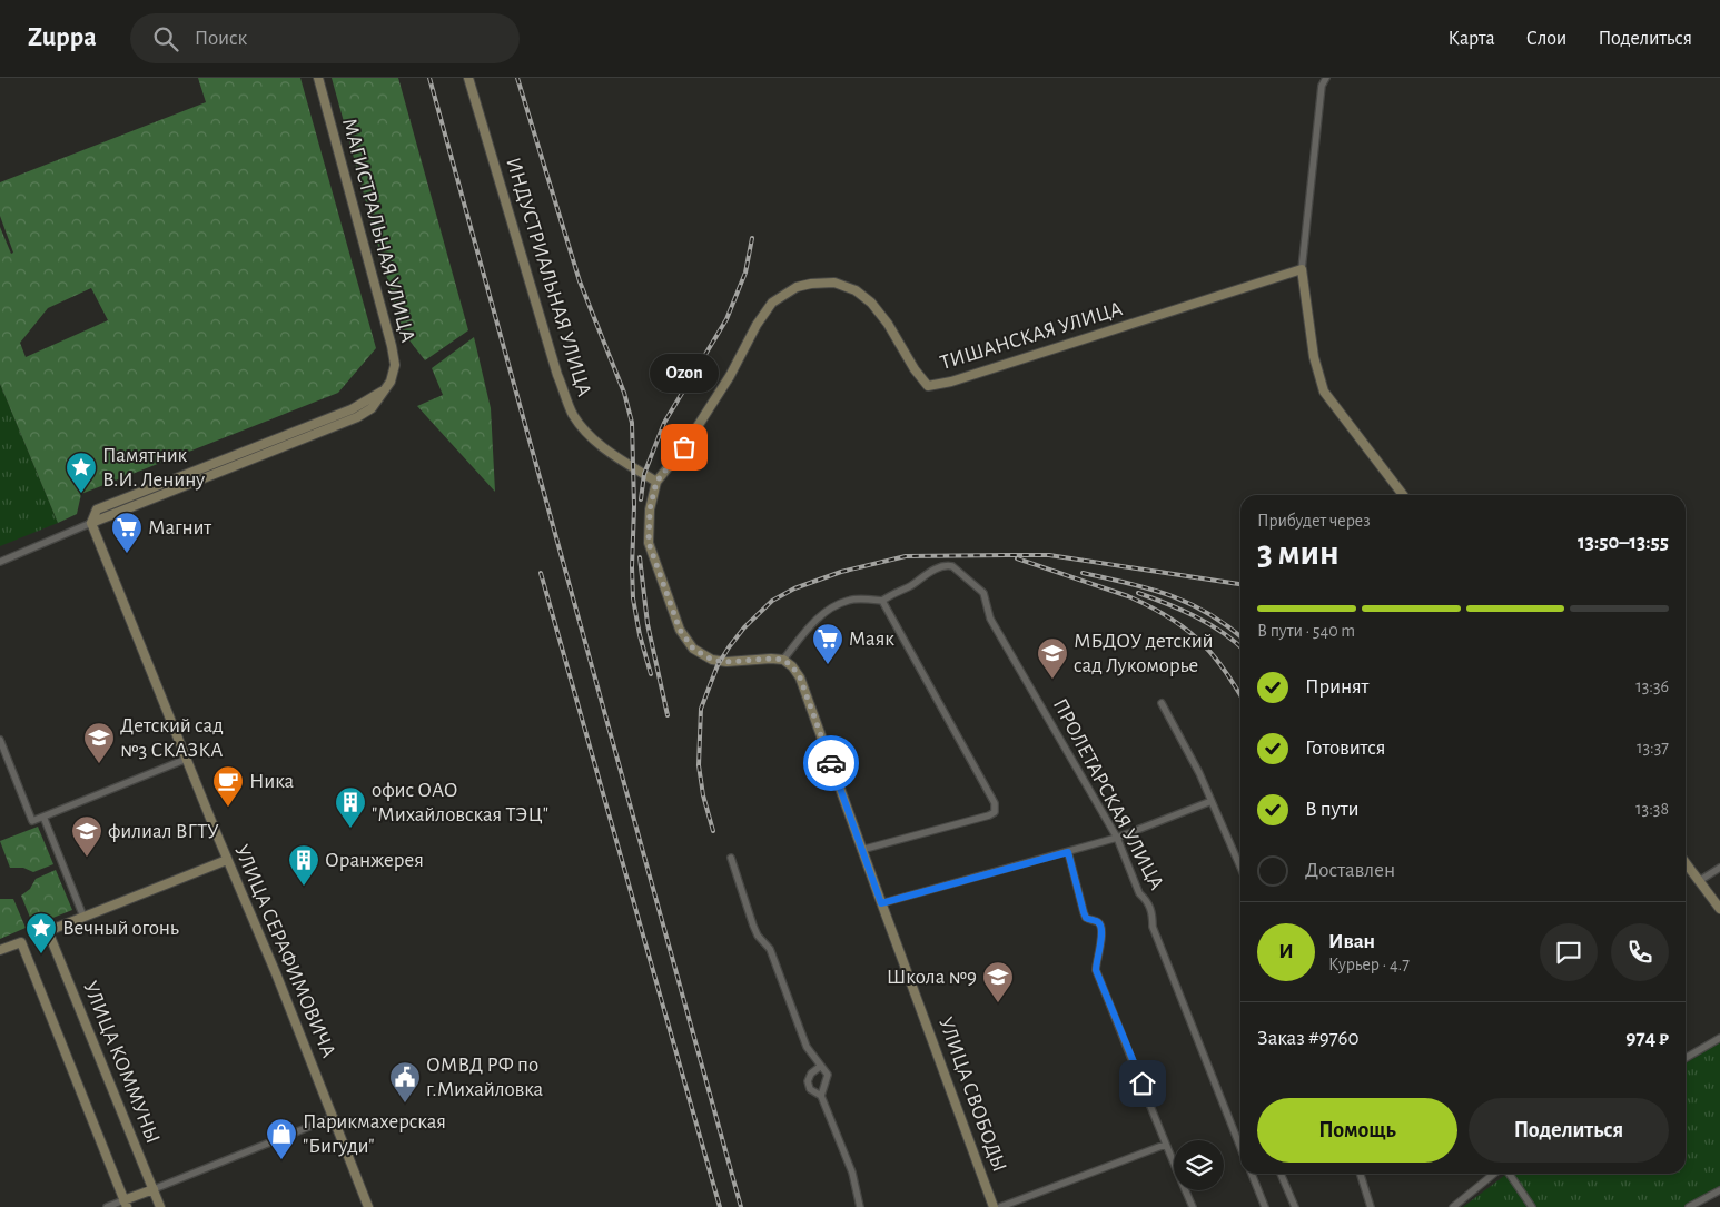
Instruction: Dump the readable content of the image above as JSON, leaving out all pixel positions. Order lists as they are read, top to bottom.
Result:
{
  "streets": {
    "street": [
      "МАГИСТРАЛЬНАЯ УЛИЦА",
      "ИНДУСТРИАЛЬНАЯ УЛИЦА",
      "ТИШАНСКАЯ УЛИЦА",
      "ПРОЛЕТАРСКАЯ УЛИЦА",
      "УЛИЦА СЕРАФИМОВИЧА",
      "УЛИЦА КОММУНЫ",
      "УЛИЦА СВОБОДЫ"
    ]
  },
  "crossings": [
    ["МАГИСТРАЛЬНАЯ УЛИЦА", "УЛИЦА СЕРАФИМОВИЧА"],
    ["ИНДУСТРИАЛЬНАЯ УЛИЦА", "ТИШАНСКАЯ УЛИЦА"]
  ],
  "places": {
    "other": ["Ozon"],
    "place": ["Памятник В.И. Ленину", "Вечный огонь"],
    "supermarket": ["Магнит", "Mаяк"],
    "school or university": [
      "МБДОУ детский сад Лукоморье",
      "Детский сад №3 СКАЗКА",
      "филиал ВГТУ",
      "Школа №9"
    ],
    "cafe": ["Ника"],
    "building": ["офис ОАО \"Михайловская ТЭЦ\"", "Оранжерея"],
    "public building": ["ОМВД РФ по г.Михайловка"],
    "shop": ["Парикмахерская \"Бигуди\""]
  },
  "page": {
    "header": "Zuppa",
    "search": "Поиск",
    "nav": ["Карта", "Слои", "Поделиться"],
    "bubble": "Ozon",
    "heading": ["3 мин", "Прибудет через", "13:50–13:55"],
    "panel": [
      "Иван",
      "Курьер · 4.7",
      "Заказ #9760",
      "974 ₽"
    ],
    "bar": "В пути · 540 m",
    "list": [
      ["Принят", "13:36"],
      ["Готовится", "13:37"],
      ["В пути", "13:38"],
      "Доставлен"
    ],
    "round": "И",
    "buttons": ["Помощь", "Поделиться"]
  }
}
